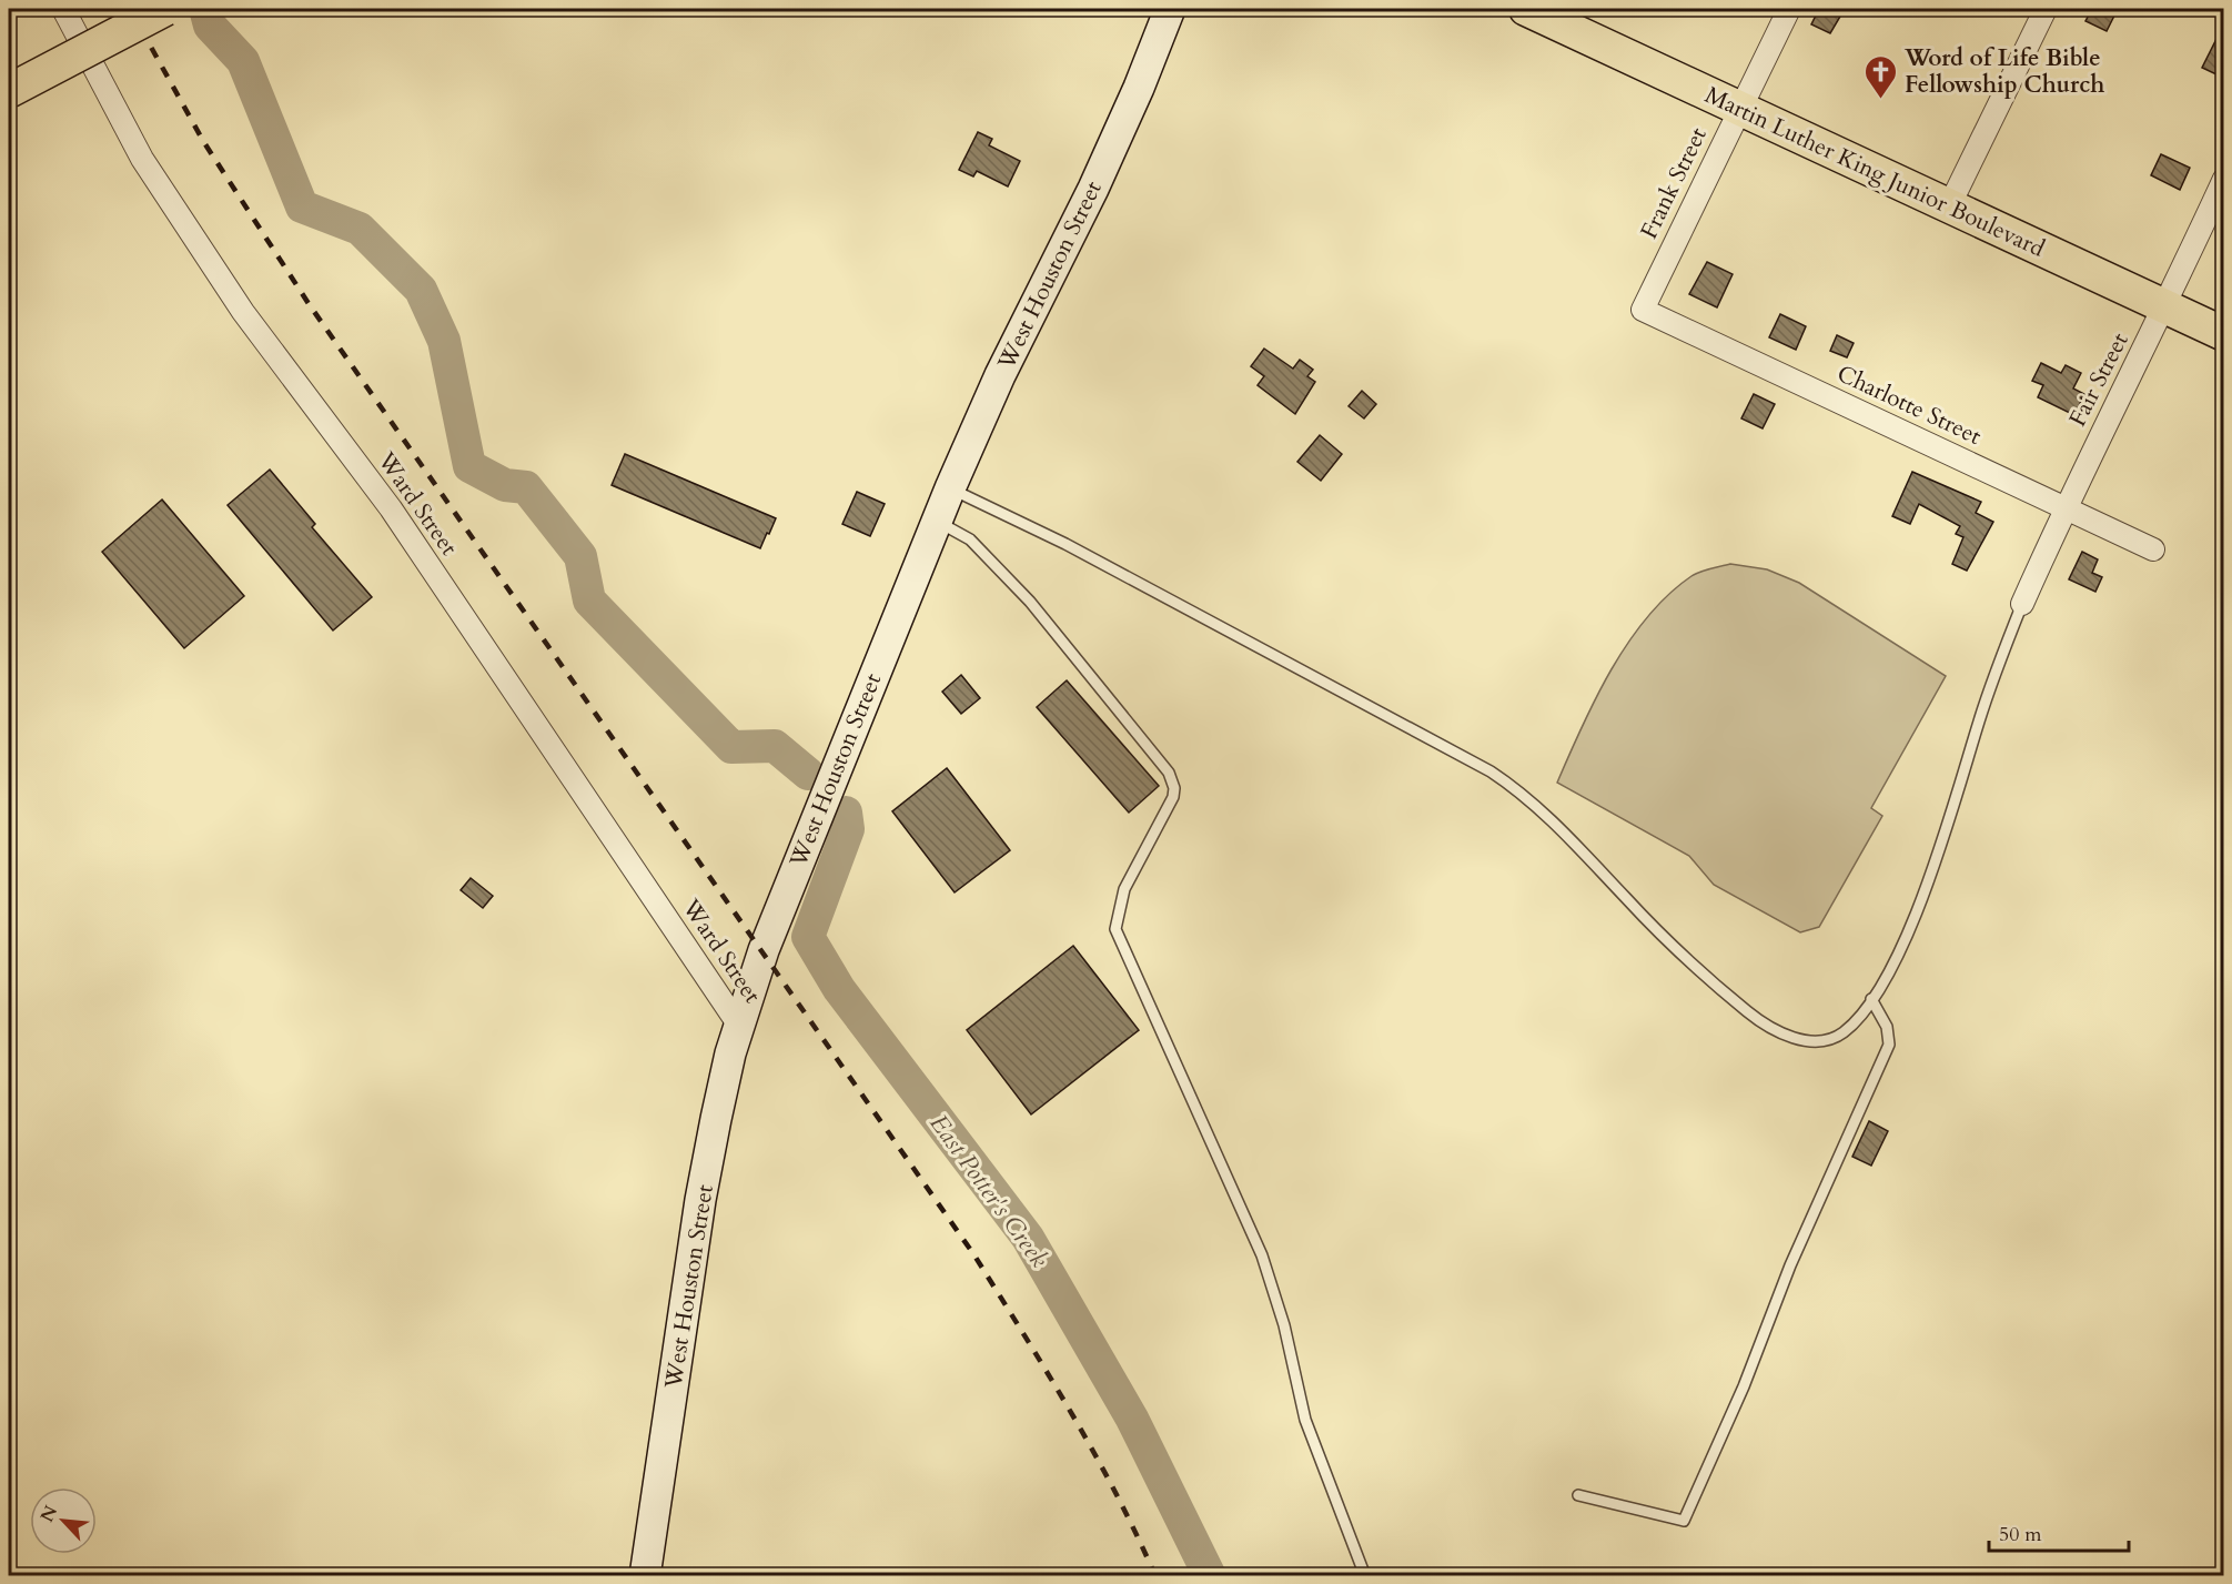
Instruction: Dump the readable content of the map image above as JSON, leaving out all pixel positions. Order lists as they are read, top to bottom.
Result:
{
  "streets": {
    "main road": ["Martin Luther King Junior Boulevard"],
    "street": [
      "Frank Street",
      "West Houston Street",
      "Fair Street",
      "Charlotte Street",
      "Ward Street"
    ]
  },
  "crossings": [
    ["Martin Luther King Junior Boulevard", "Frank Street"],
    ["Martin Luther King Junior Boulevard", "Fair Street"],
    ["Frank Street", "Charlotte Street"],
    ["West Houston Street", "Ward Street"],
    ["Fair Street", "Charlotte Street"]
  ],
  "water": ["East Potter's Creek"],
  "places": {
    "church": ["Word of Life Bible Fellowship Church"]
  },
  "scale_bar": "50 m",
  "north": "top left"
}
